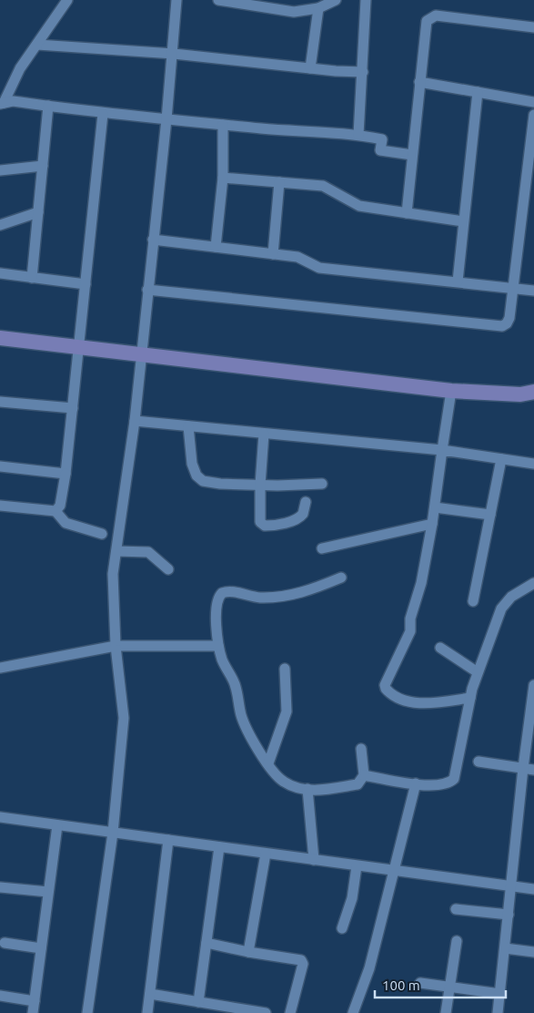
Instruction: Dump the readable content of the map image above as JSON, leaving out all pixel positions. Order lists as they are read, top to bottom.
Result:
{
  "scale_bar": "100 m"
}
